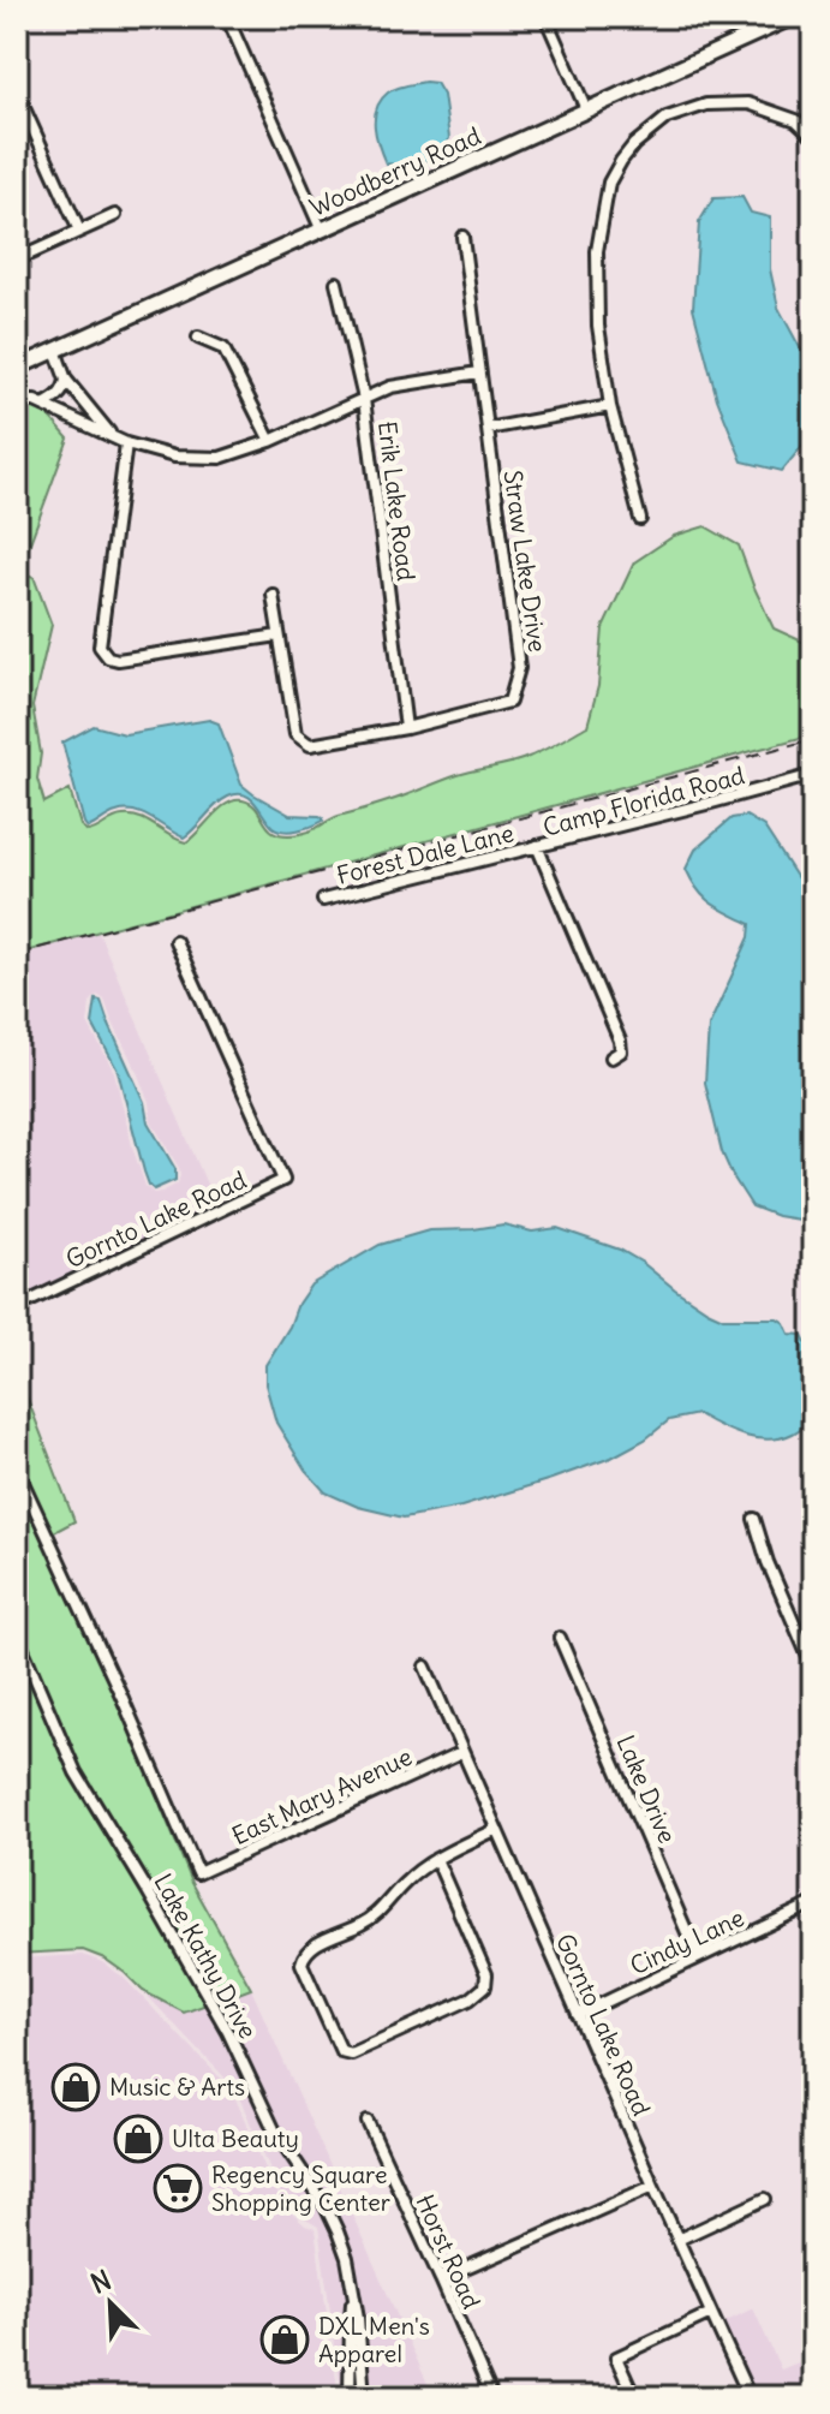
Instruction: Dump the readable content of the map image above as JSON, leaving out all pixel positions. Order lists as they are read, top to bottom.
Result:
{
  "streets": {
    "street": [
      "Woodberry Road",
      "Erik Lake Road",
      "Straw Lake Drive",
      "Camp Florida Road",
      "Forest Dale Lane",
      "Gornto Lake Road",
      "Lake Drive",
      "East Mary Avenue",
      "Cindy Lane",
      "Lake Kathy Drive",
      "Horst Road"
    ]
  },
  "crossings": [
    ["Erik Lake Road", "Straw Lake Drive"],
    ["Camp Florida Road", "Forest Dale Lane"],
    ["Gornto Lake Road", "East Mary Avenue"],
    ["Gornto Lake Road", "Cindy Lane"],
    ["Lake Drive", "Cindy Lane"]
  ],
  "places": {
    "shop": ["Music & Arts", "Ulta Beauty", "DXL Men's Apparel"],
    "supermarket": ["Regency Square Shopping Center"]
  },
  "north": "top left"
}
